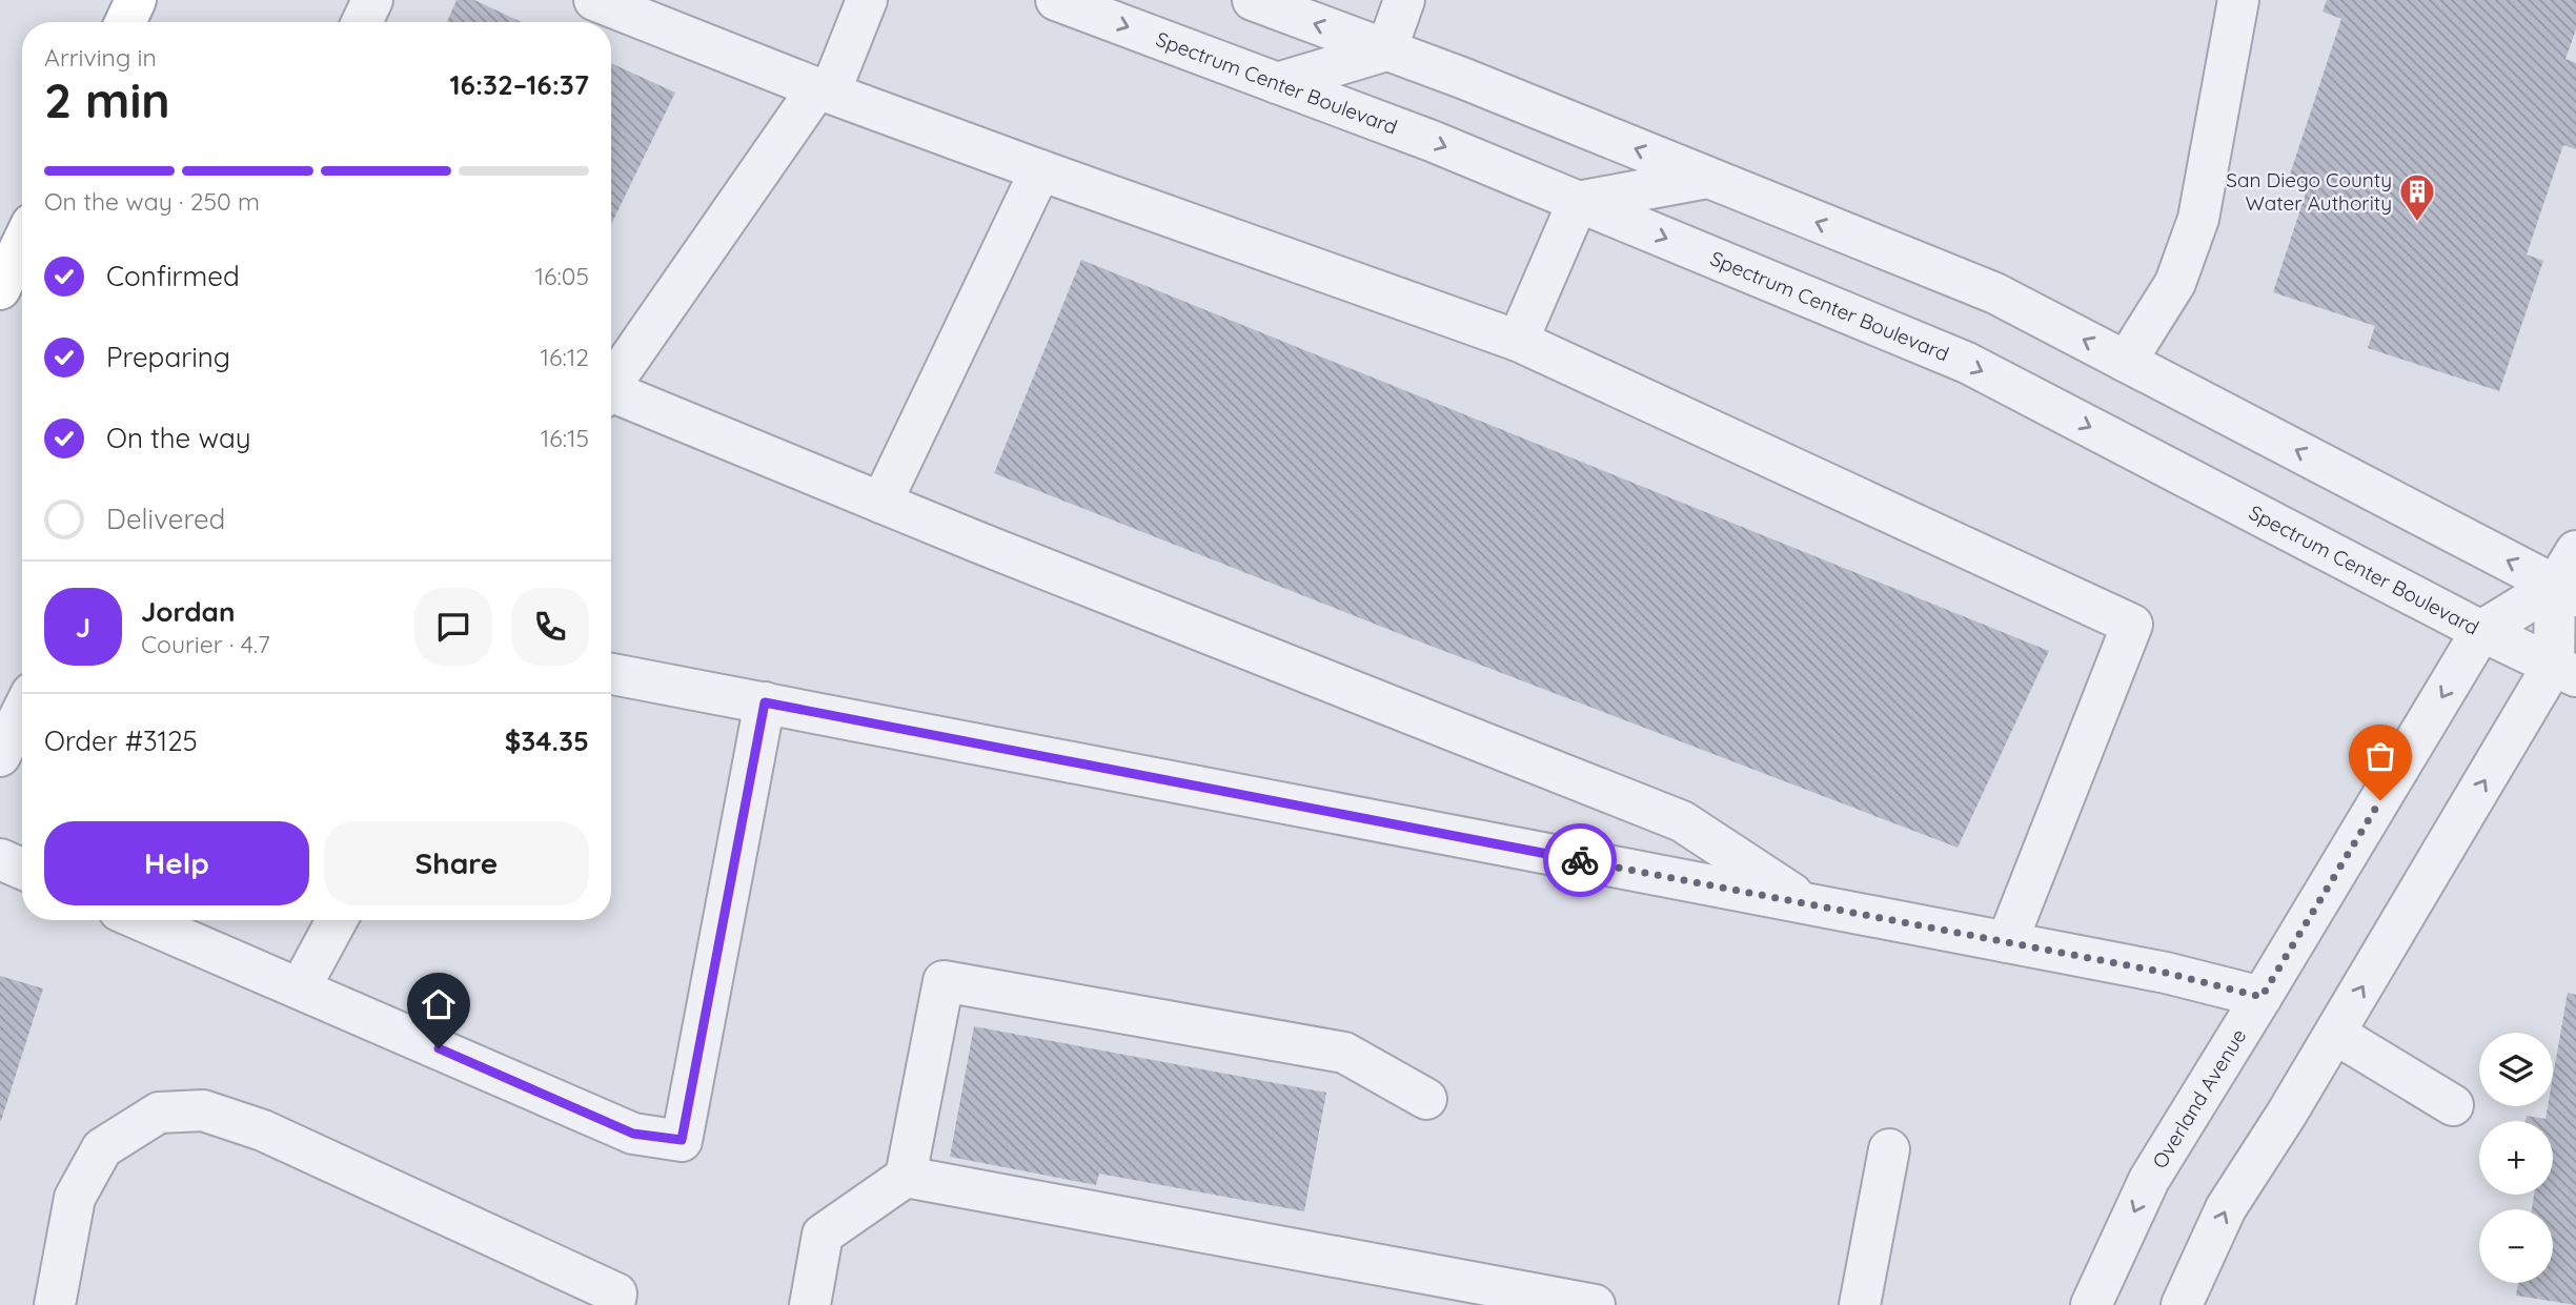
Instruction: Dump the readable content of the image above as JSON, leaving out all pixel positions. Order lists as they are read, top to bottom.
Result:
{
  "streets": {
    "street": ["Spectrum Center Boulevard", "Overland Avenue"]
  },
  "crossings": [
    ["Spectrum Center Boulevard", "Overland Avenue"]
  ],
  "places": {
    "building": ["San Diego County Water Authority"]
  },
  "page": {
    "heading": ["2 min", "Arriving in", "16:32–16:37"],
    "panel": [
      "Jordan",
      "Courier · 4.7",
      "Order #3125",
      "$34.35"
    ],
    "bar": "On the way · 250 m",
    "list": [
      ["Confirmed", "16:05"],
      ["Preparing", "16:12"],
      ["On the way", "16:15"],
      "Delivered"
    ],
    "round": "J",
    "buttons": ["Help", "Share"],
    "map_buttons": ["+", "−"]
  }
}
